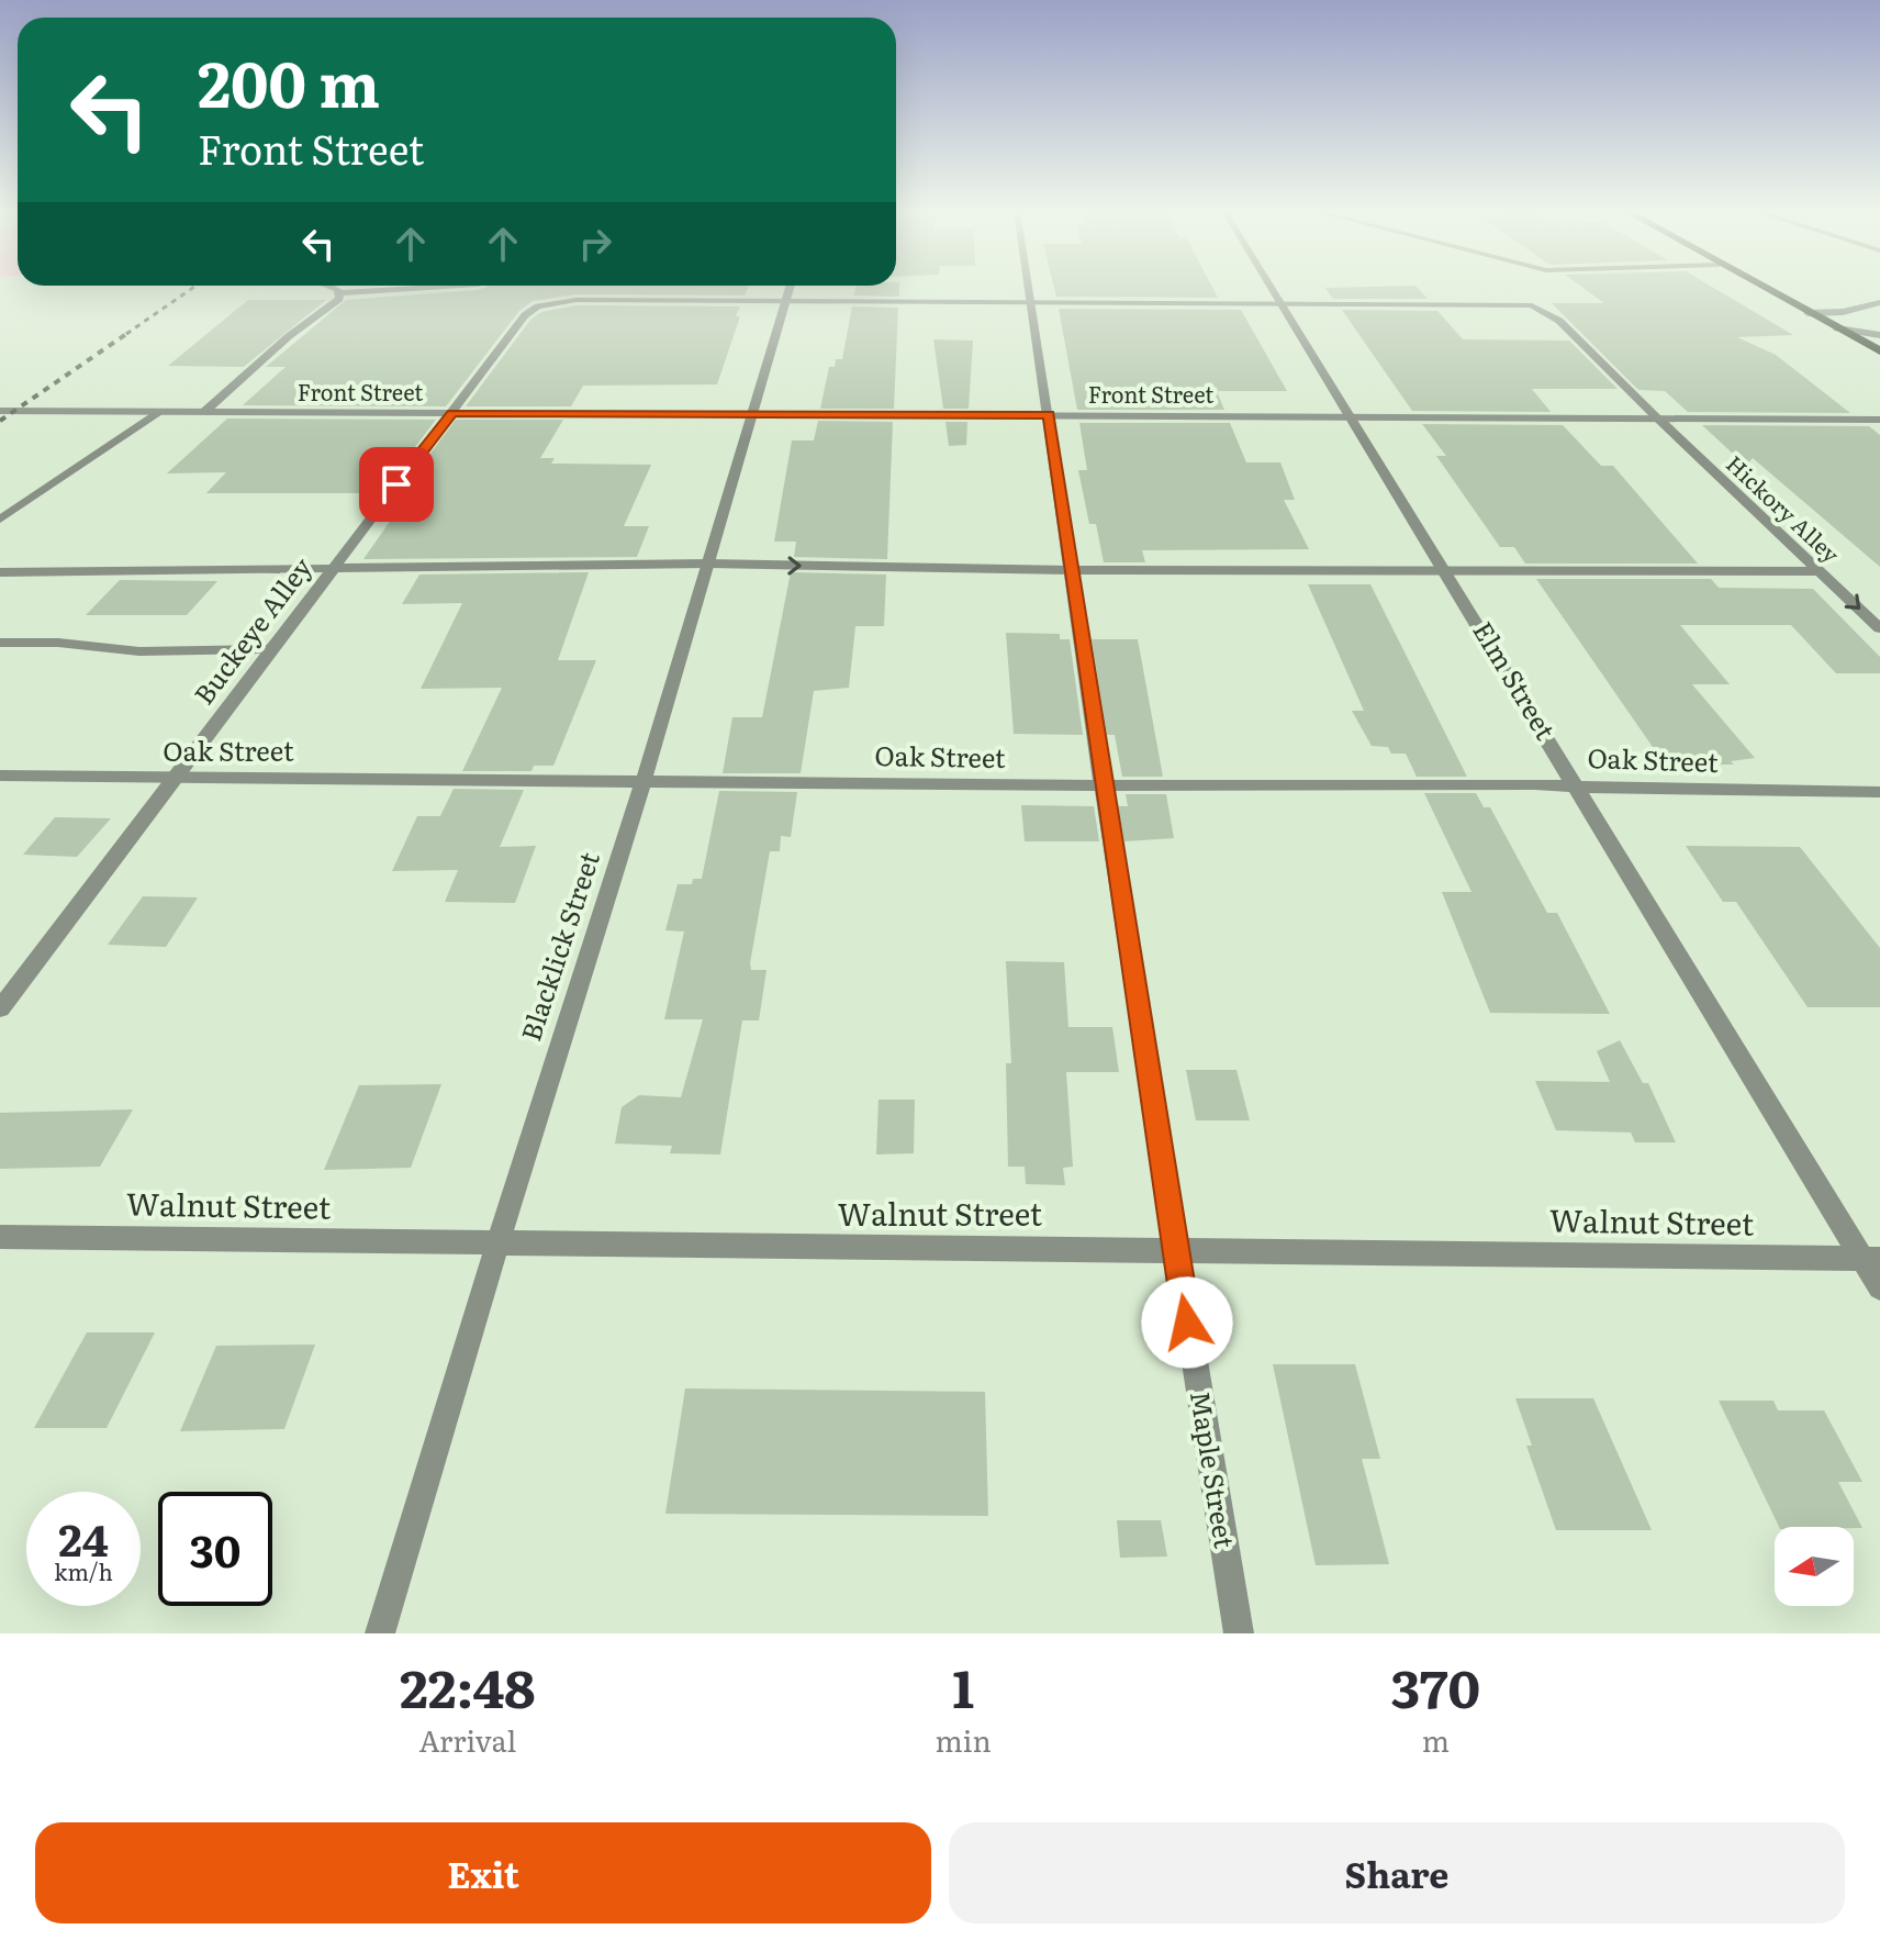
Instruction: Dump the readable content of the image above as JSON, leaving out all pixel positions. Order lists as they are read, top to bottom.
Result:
{
  "streets": {
    "street": [
      "Front Street",
      "Hickory Alley",
      "Buckeye Alley",
      "Elm Street",
      "Oak Street",
      "Blacklick Street",
      "Walnut Street",
      "Maple Street"
    ]
  },
  "crossings": [
    ["Front Street", "Hickory Alley"],
    ["Front Street", "Buckeye Alley"],
    ["Front Street", "Elm Street"],
    ["Front Street", "Blacklick Street"],
    ["Front Street", "Maple Street"],
    ["Hickory Alley", "Buckeye Alley"],
    ["Hickory Alley", "Elm Street"],
    ["Hickory Alley", "Blacklick Street"],
    ["Hickory Alley", "Maple Street"],
    ["Buckeye Alley", "Oak Street"],
    ["Buckeye Alley", "Blacklick Street"],
    ["Elm Street", "Oak Street"],
    ["Elm Street", "Walnut Street"],
    ["Oak Street", "Blacklick Street"],
    ["Oak Street", "Maple Street"],
    ["Blacklick Street", "Walnut Street"],
    ["Walnut Street", "Maple Street"]
  ],
  "north": "left",
  "page": {
    "turn": ["200 m", "Front Street"],
    "speed": "24 km/h",
    "limit": "30",
    "eta": [
      "22:48",
      "Arrival",
      "1",
      "min",
      "370",
      "m"
    ],
    "buttons": ["Exit", "Share"]
  }
}
